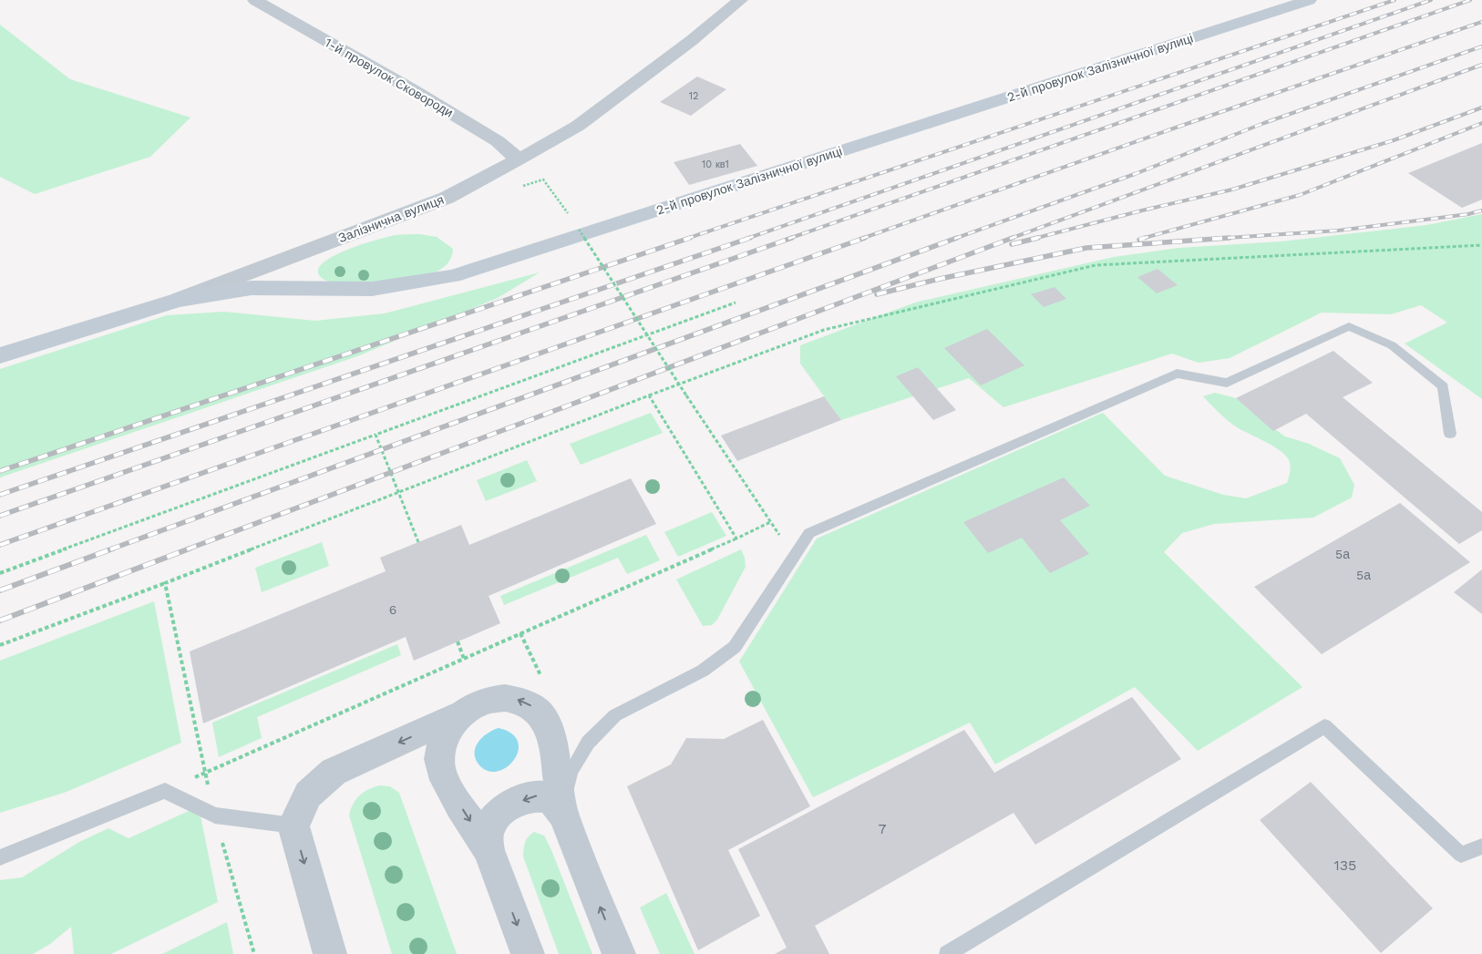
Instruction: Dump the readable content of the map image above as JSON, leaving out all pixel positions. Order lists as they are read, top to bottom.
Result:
{
  "streets": {
    "street": ["2-й провулок Залізничної вулиці", "1-й провулок Сковороди", "Залізнична вулиця"]
  },
  "crossings": [
    ["2-й провулок Залізничної вулиці", "Залізнична вулиця"],
    ["1-й провулок Сковороди", "Залізнична вулиця"]
  ],
  "house_numbers": [
    "12",
    "10 кв1",
    "5а",
    "5а",
    "6",
    "7",
    "135"
  ]
}
